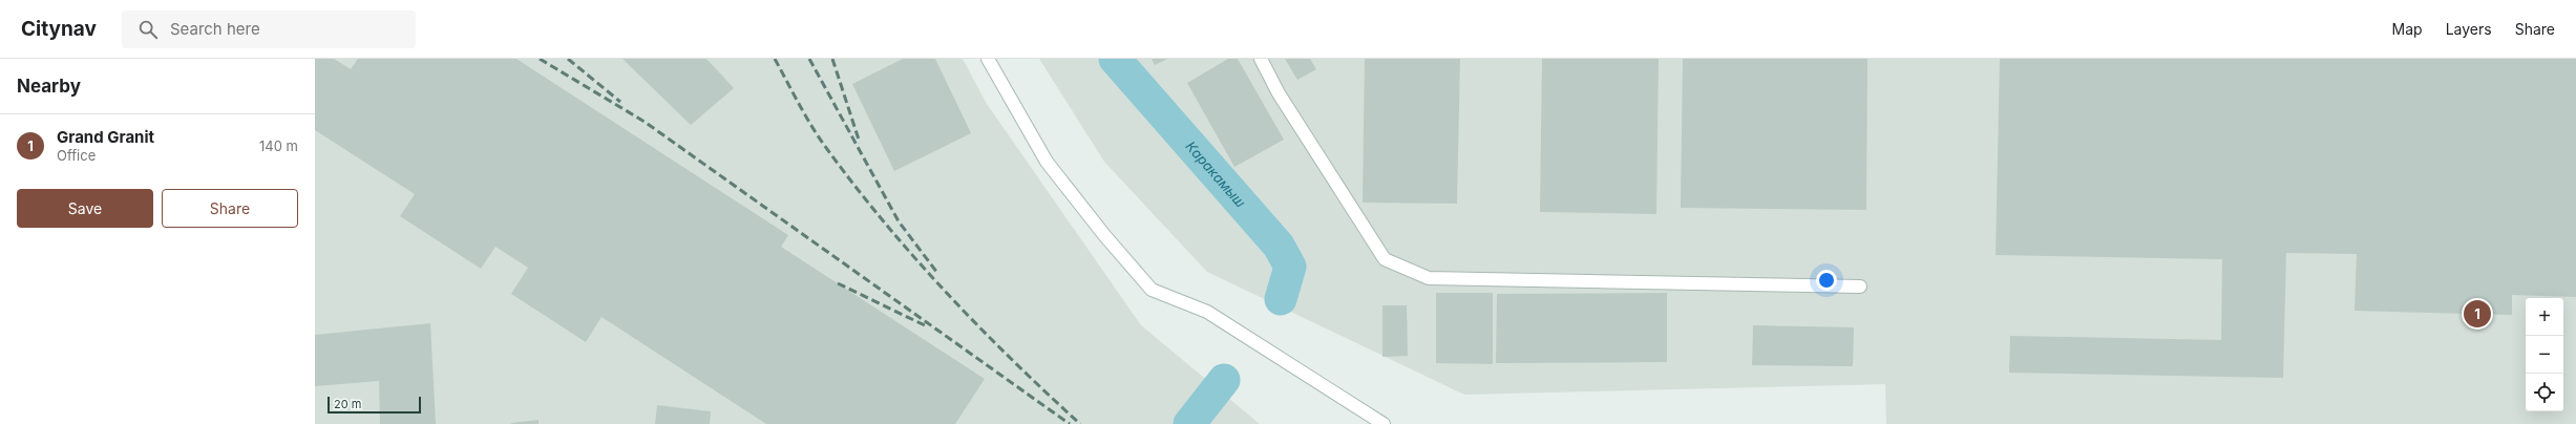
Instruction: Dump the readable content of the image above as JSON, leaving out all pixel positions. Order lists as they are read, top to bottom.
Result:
{
  "water": ["Каракамыш"],
  "scale_bar": "20 m",
  "page": {
    "header": "Citynav",
    "search": "Search here",
    "nav": ["Map", "Layers", "Share"],
    "heading": "Nearby",
    "list": [
      {
        "mark": "1",
        "name": "Grand Granit",
        "note": "Office",
        "value": "140 m"
      }
    ],
    "buttons": ["Save", "Share"],
    "map_buttons": ["+", "−"],
    "pins": "1",
    "scale": "20 m"
  }
}
